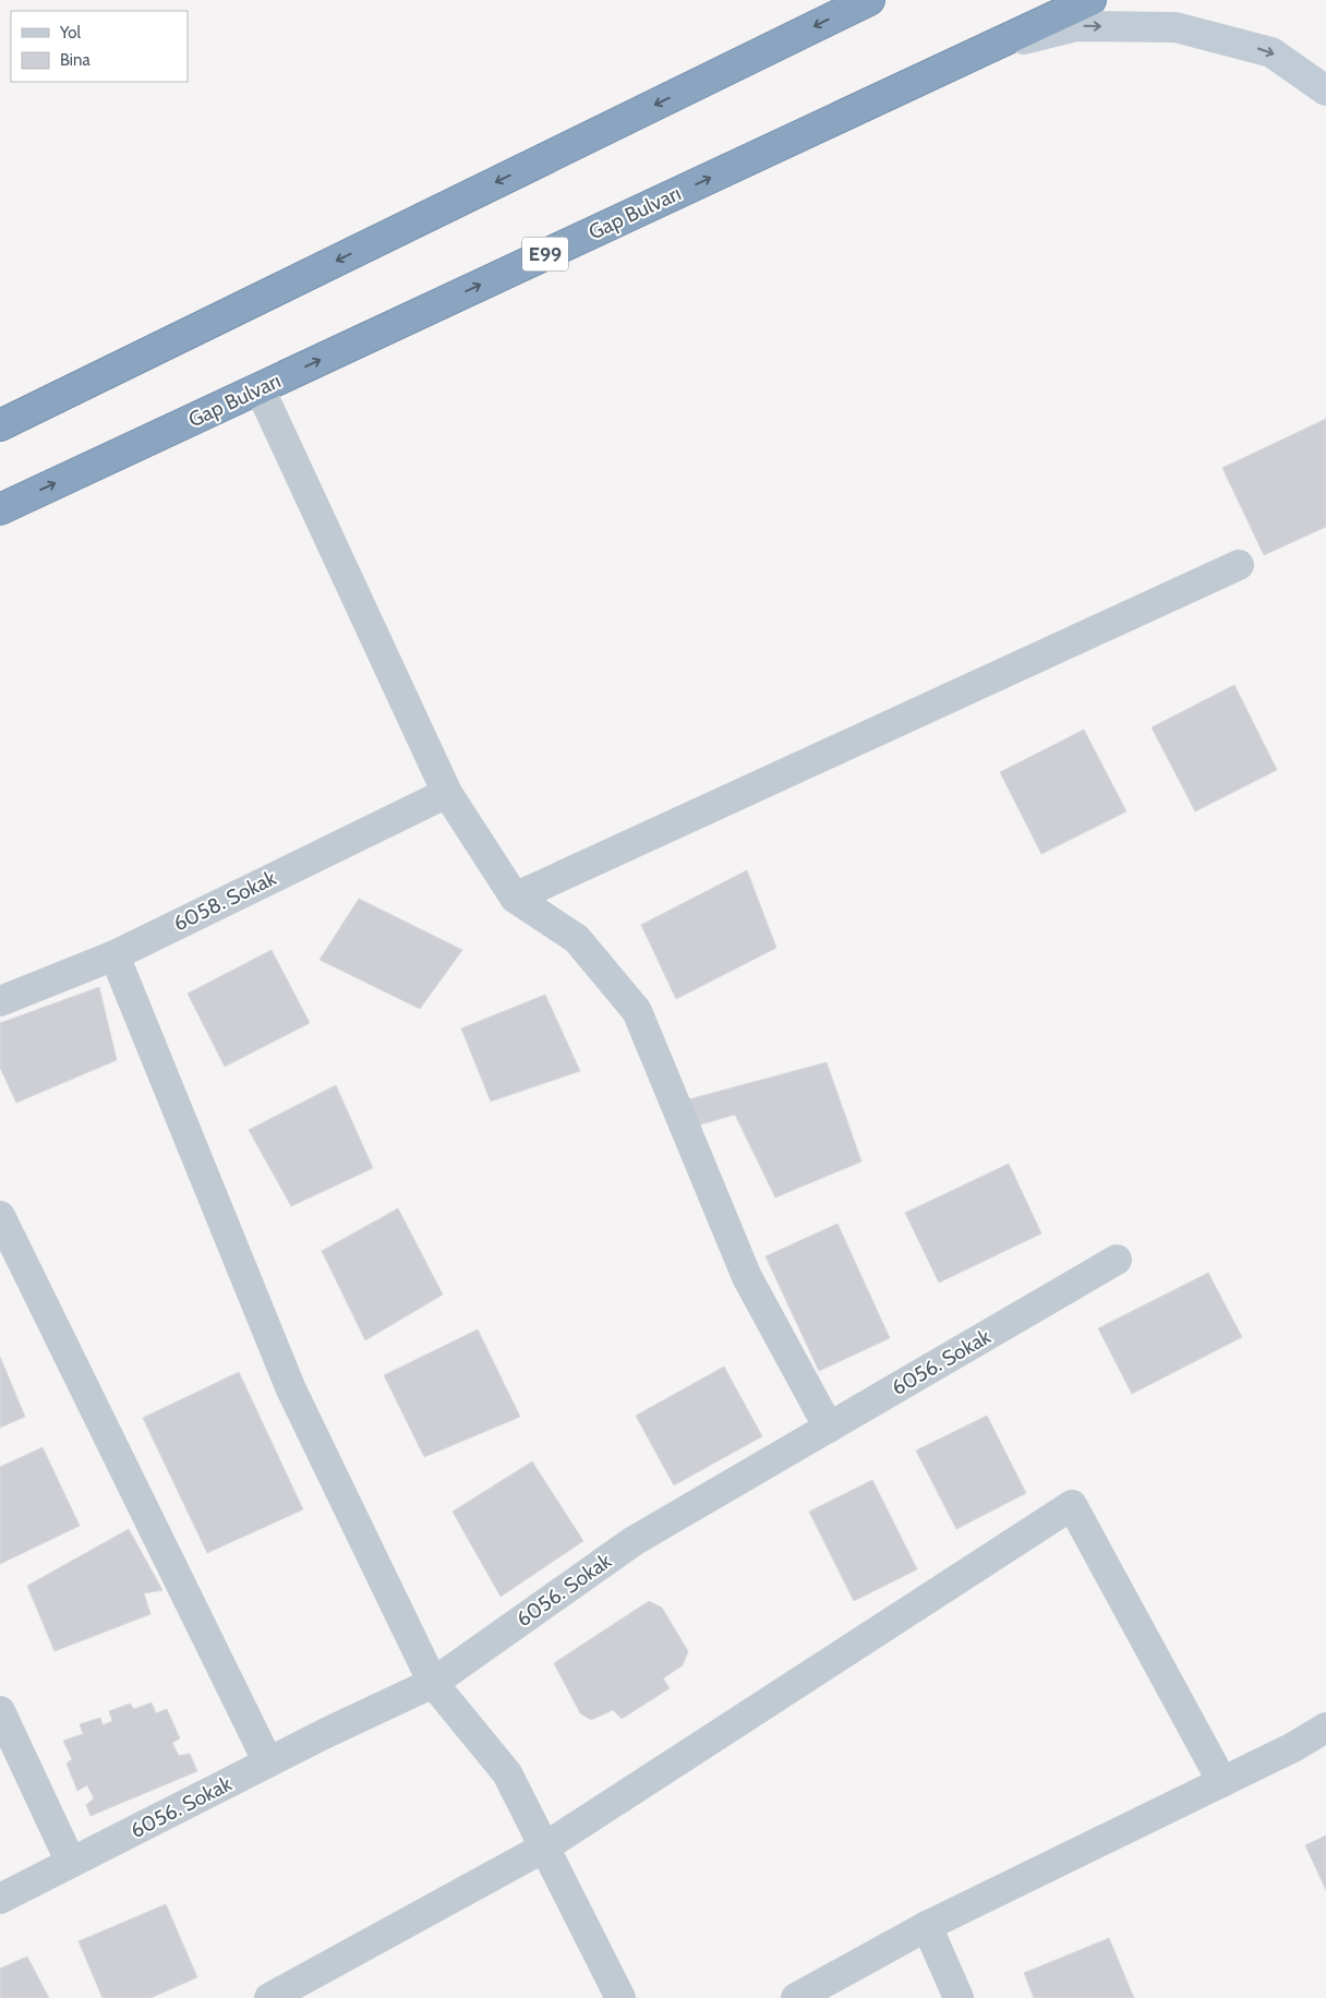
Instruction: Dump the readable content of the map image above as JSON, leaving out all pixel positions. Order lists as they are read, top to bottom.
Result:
{
  "streets": {
    "highway": ["Gap Bulvarı", "E99"],
    "street": ["6058. Sokak", "6056. Sokak"]
  },
  "legend": ["Yol", "Bina"]
}
